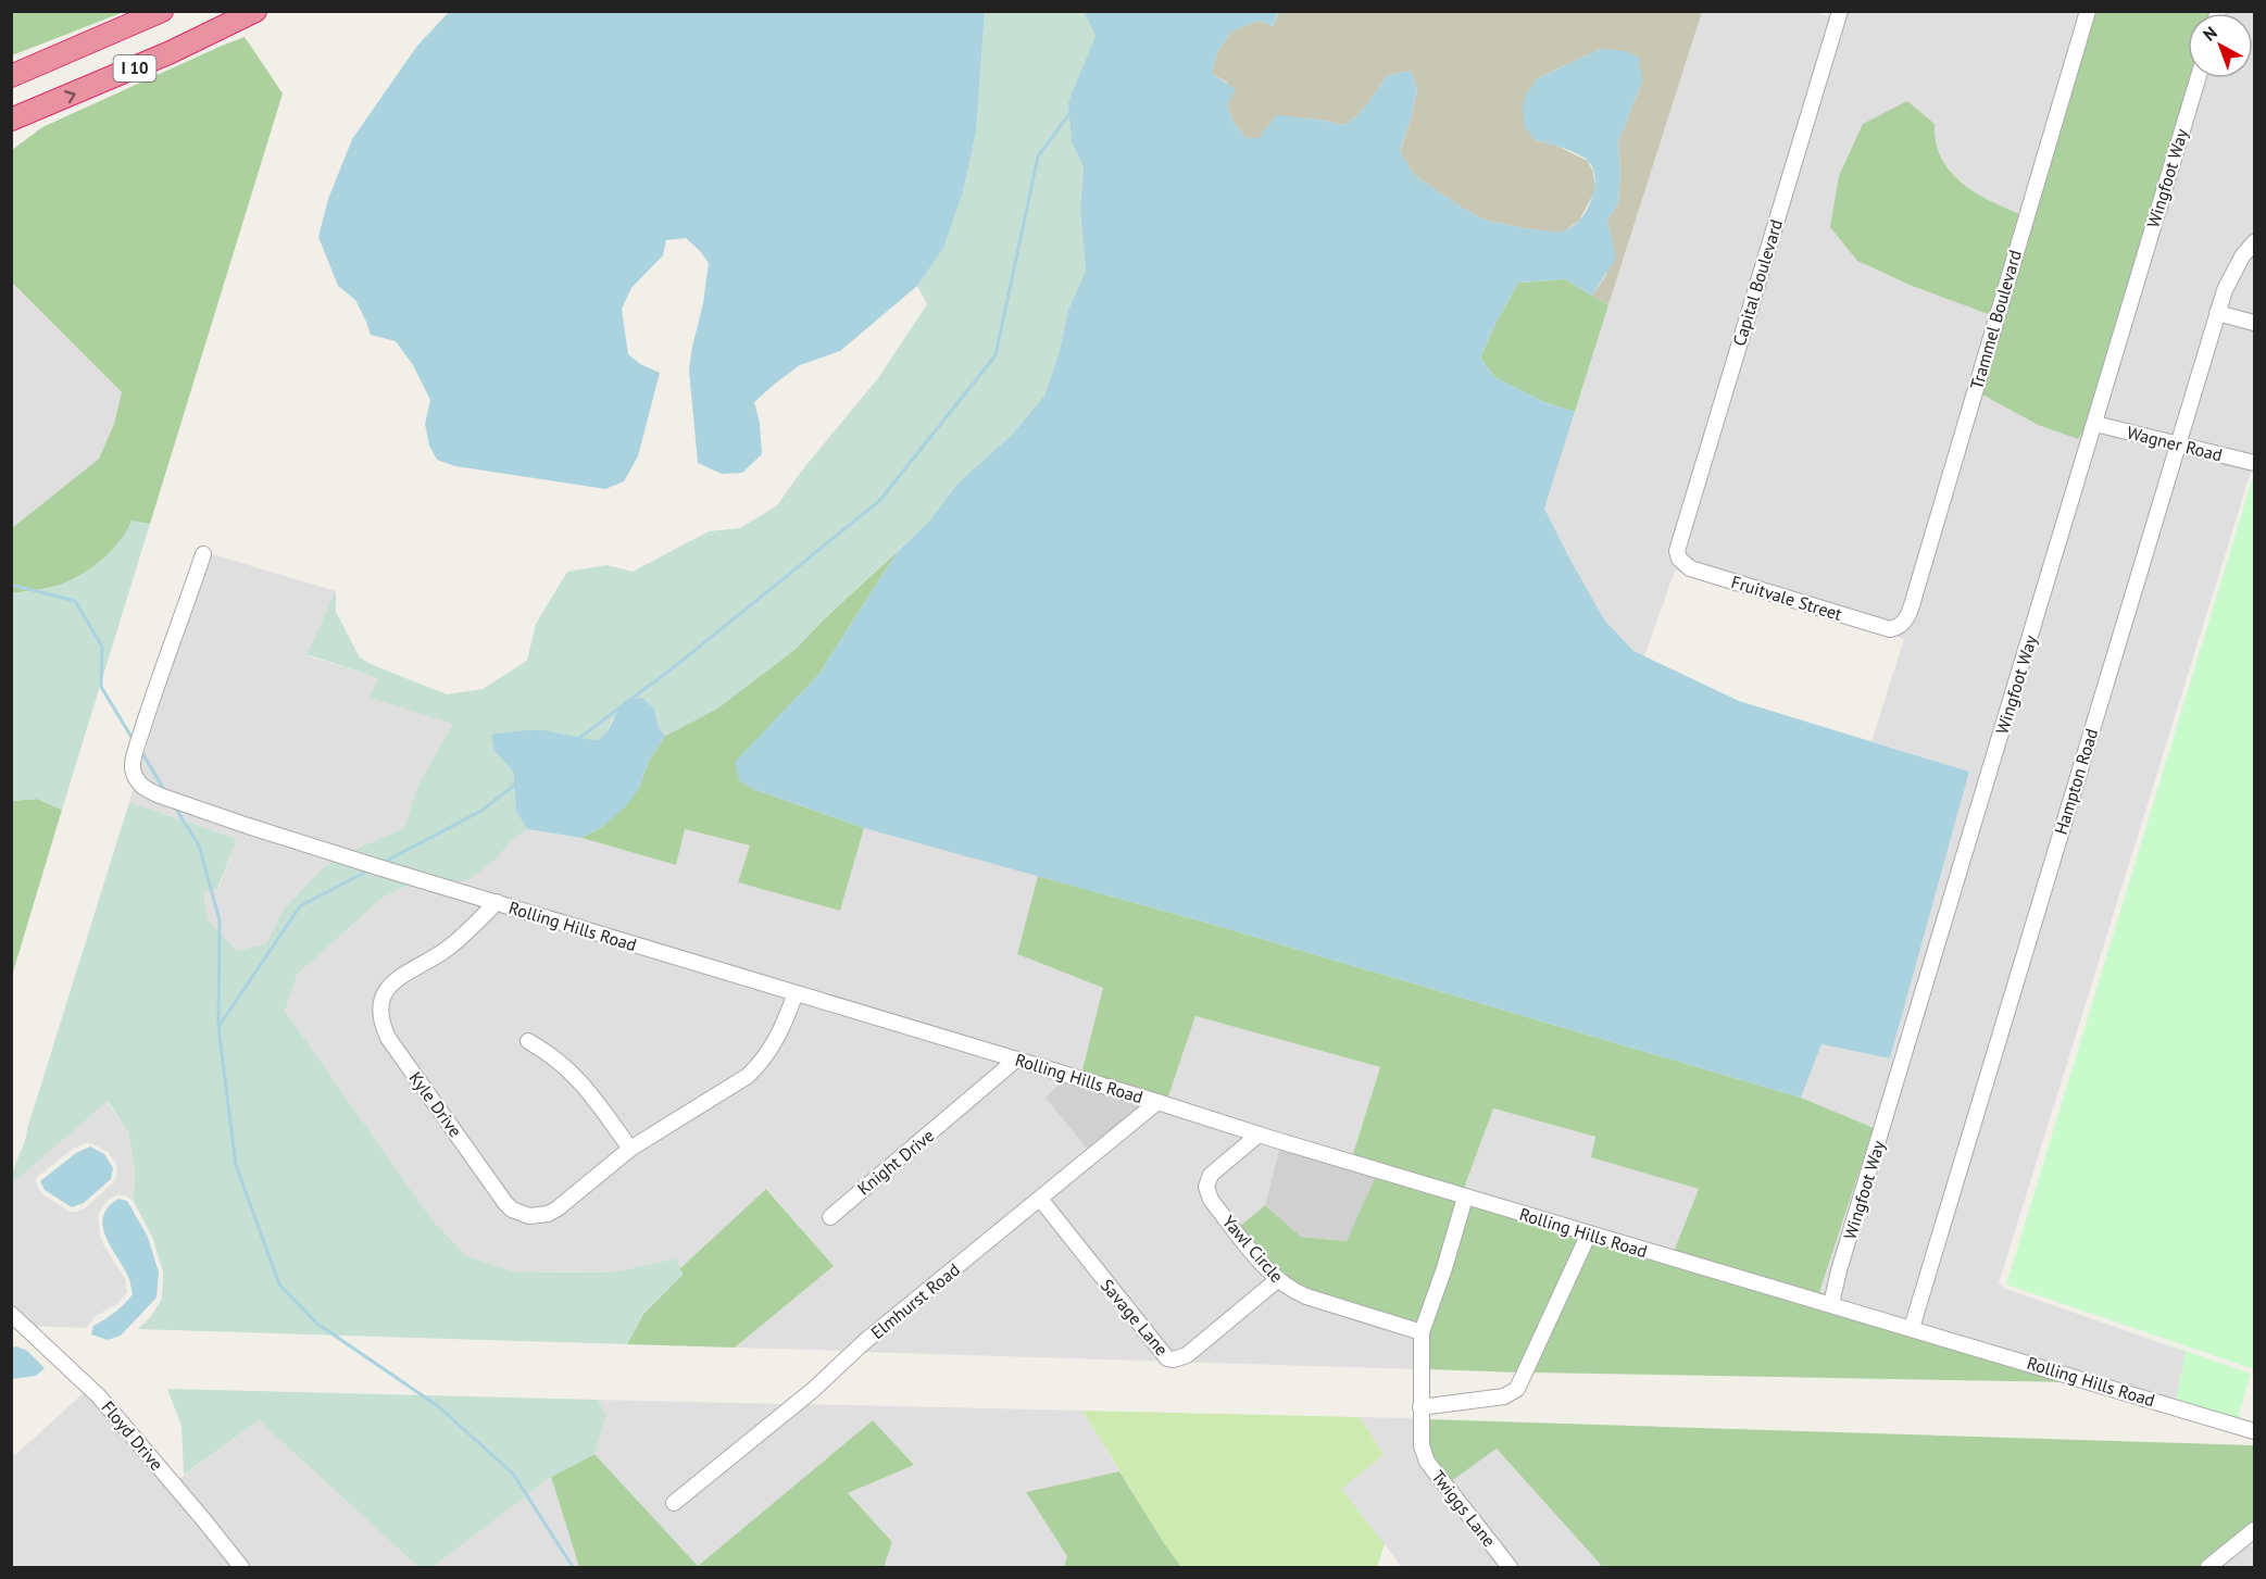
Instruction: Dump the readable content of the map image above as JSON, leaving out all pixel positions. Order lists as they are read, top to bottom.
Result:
{
  "streets": {
    "highway": ["I 10"],
    "street": [
      "Wingfoot Way",
      "Capital Boulevard",
      "Trammel Boulevard",
      "Wagner Road",
      "Fruitvale Street",
      "Hampton Road",
      "Rolling Hills Road",
      "Kyle Drive",
      "Knight Drive",
      "Yawl Circle",
      "Elmhurst Road",
      "Savage Lane",
      "Floyd Drive",
      "Twiggs Lane"
    ]
  },
  "crossings": [
    ["Wingfoot Way", "Wagner Road"],
    ["Wingfoot Way", "Rolling Hills Road"],
    ["Capital Boulevard", "Fruitvale Street"],
    ["Trammel Boulevard", "Fruitvale Street"],
    ["Wagner Road", "Hampton Road"],
    ["Hampton Road", "Rolling Hills Road"],
    ["Rolling Hills Road", "Kyle Drive"],
    ["Rolling Hills Road", "Knight Drive"],
    ["Rolling Hills Road", "Yawl Circle"],
    ["Rolling Hills Road", "Elmhurst Road"],
    ["Yawl Circle", "Savage Lane"],
    ["Elmhurst Road", "Savage Lane"]
  ],
  "north": "top left"
}
